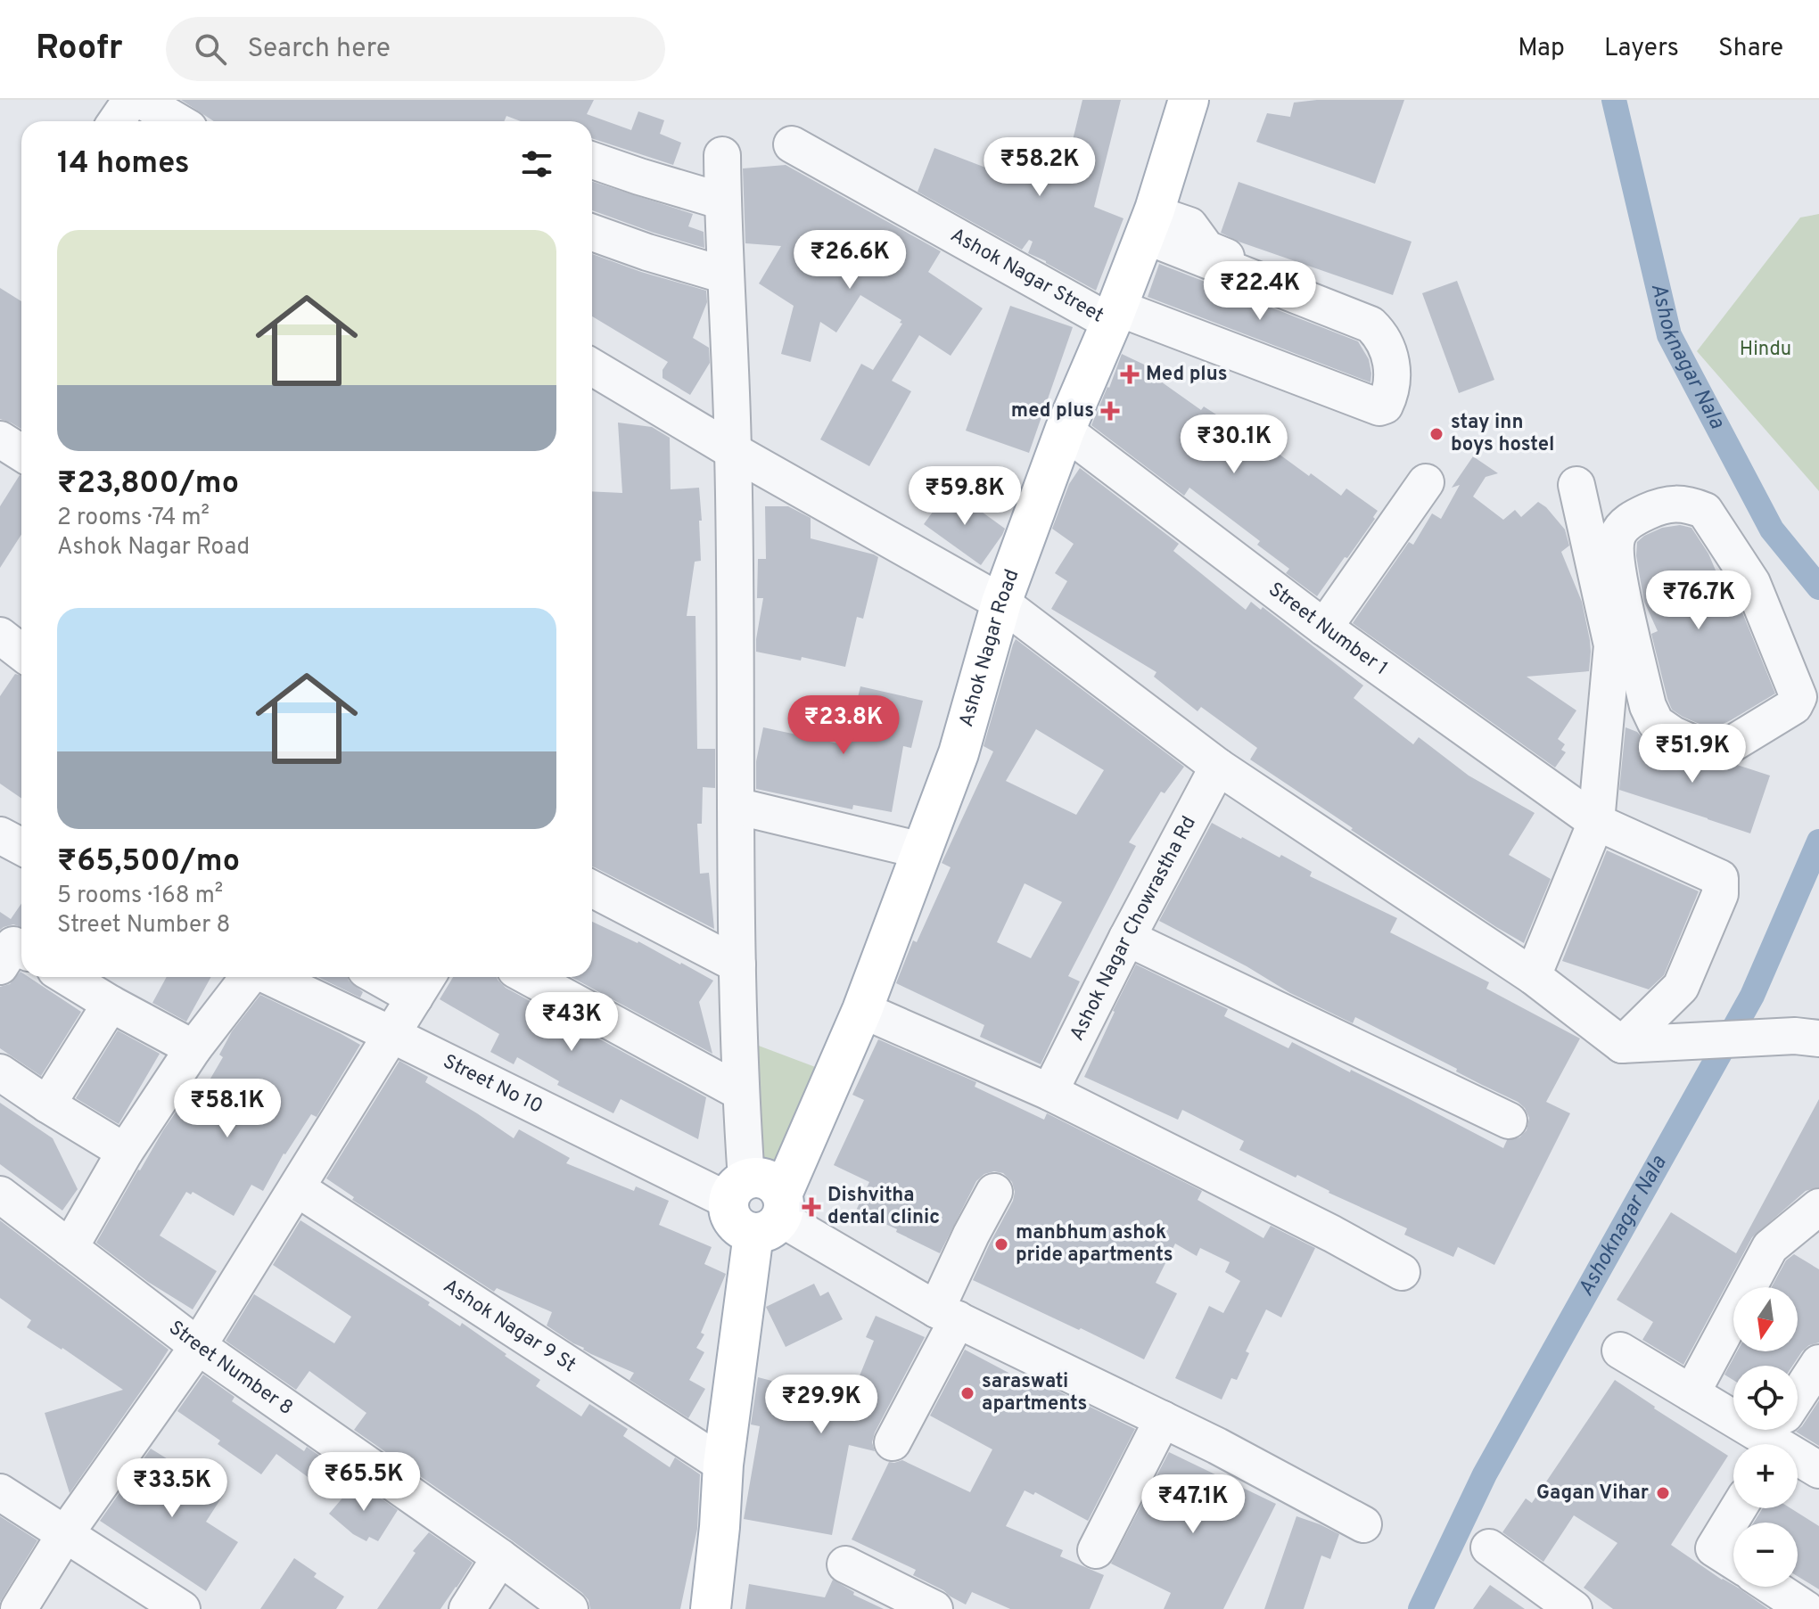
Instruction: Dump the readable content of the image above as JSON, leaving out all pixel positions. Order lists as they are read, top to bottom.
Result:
{
  "streets": {
    "main road": ["Ashok Nagar Road"],
    "street": [
      "Ashok Nagar Street",
      "Street Number 1",
      "Ashok Nagar Chowrastha Rd",
      "Street No 10",
      "Ashok Nagar 9 St",
      "Street Number 8"
    ]
  },
  "crossings": [
    ["Ashok Nagar Street", "Ashok Nagar Road"],
    ["Street Number 1", "Ashok Nagar Road"],
    ["Ashok Nagar Road", "Street No 10"],
    ["Ashok Nagar Road", "Ashok Nagar 9 St"]
  ],
  "water": ["Ashoknagar Nala"],
  "parks": ["Hindu"],
  "places": {
    "health": ["Med plus", "med plus", "Dishvitha dental clinic"],
    "other": [
      "stay inn boys hostel",
      "manbhum ashok pride apartments",
      "saraswati apartments",
      "Gagan Vihar"
    ]
  },
  "north": "bottom",
  "page": {
    "header": "Roofr",
    "search": "Search here",
    "nav": ["Map", "Layers", "Share"],
    "heading": "14 homes",
    "price": [
      "₹58.2K",
      "₹26.6K",
      "₹22.4K",
      "₹30.1K",
      "₹59.8K",
      "₹76.7K",
      "₹23.8K",
      "₹51.9K",
      "₹43K",
      "₹58.1K",
      "₹29.9K",
      "₹65.5K",
      "₹33.5K",
      "₹47.1K"
    ],
    "list": [
      {
        "name": "₹23,800/mo",
        "note": "2 rooms · 74 m² · Ashok Nagar Road"
      },
      {
        "name": "₹65,500/mo",
        "note": "5 rooms · 168 m² · Street Number 8"
      }
    ],
    "map_buttons": ["+", "−"]
  }
}
